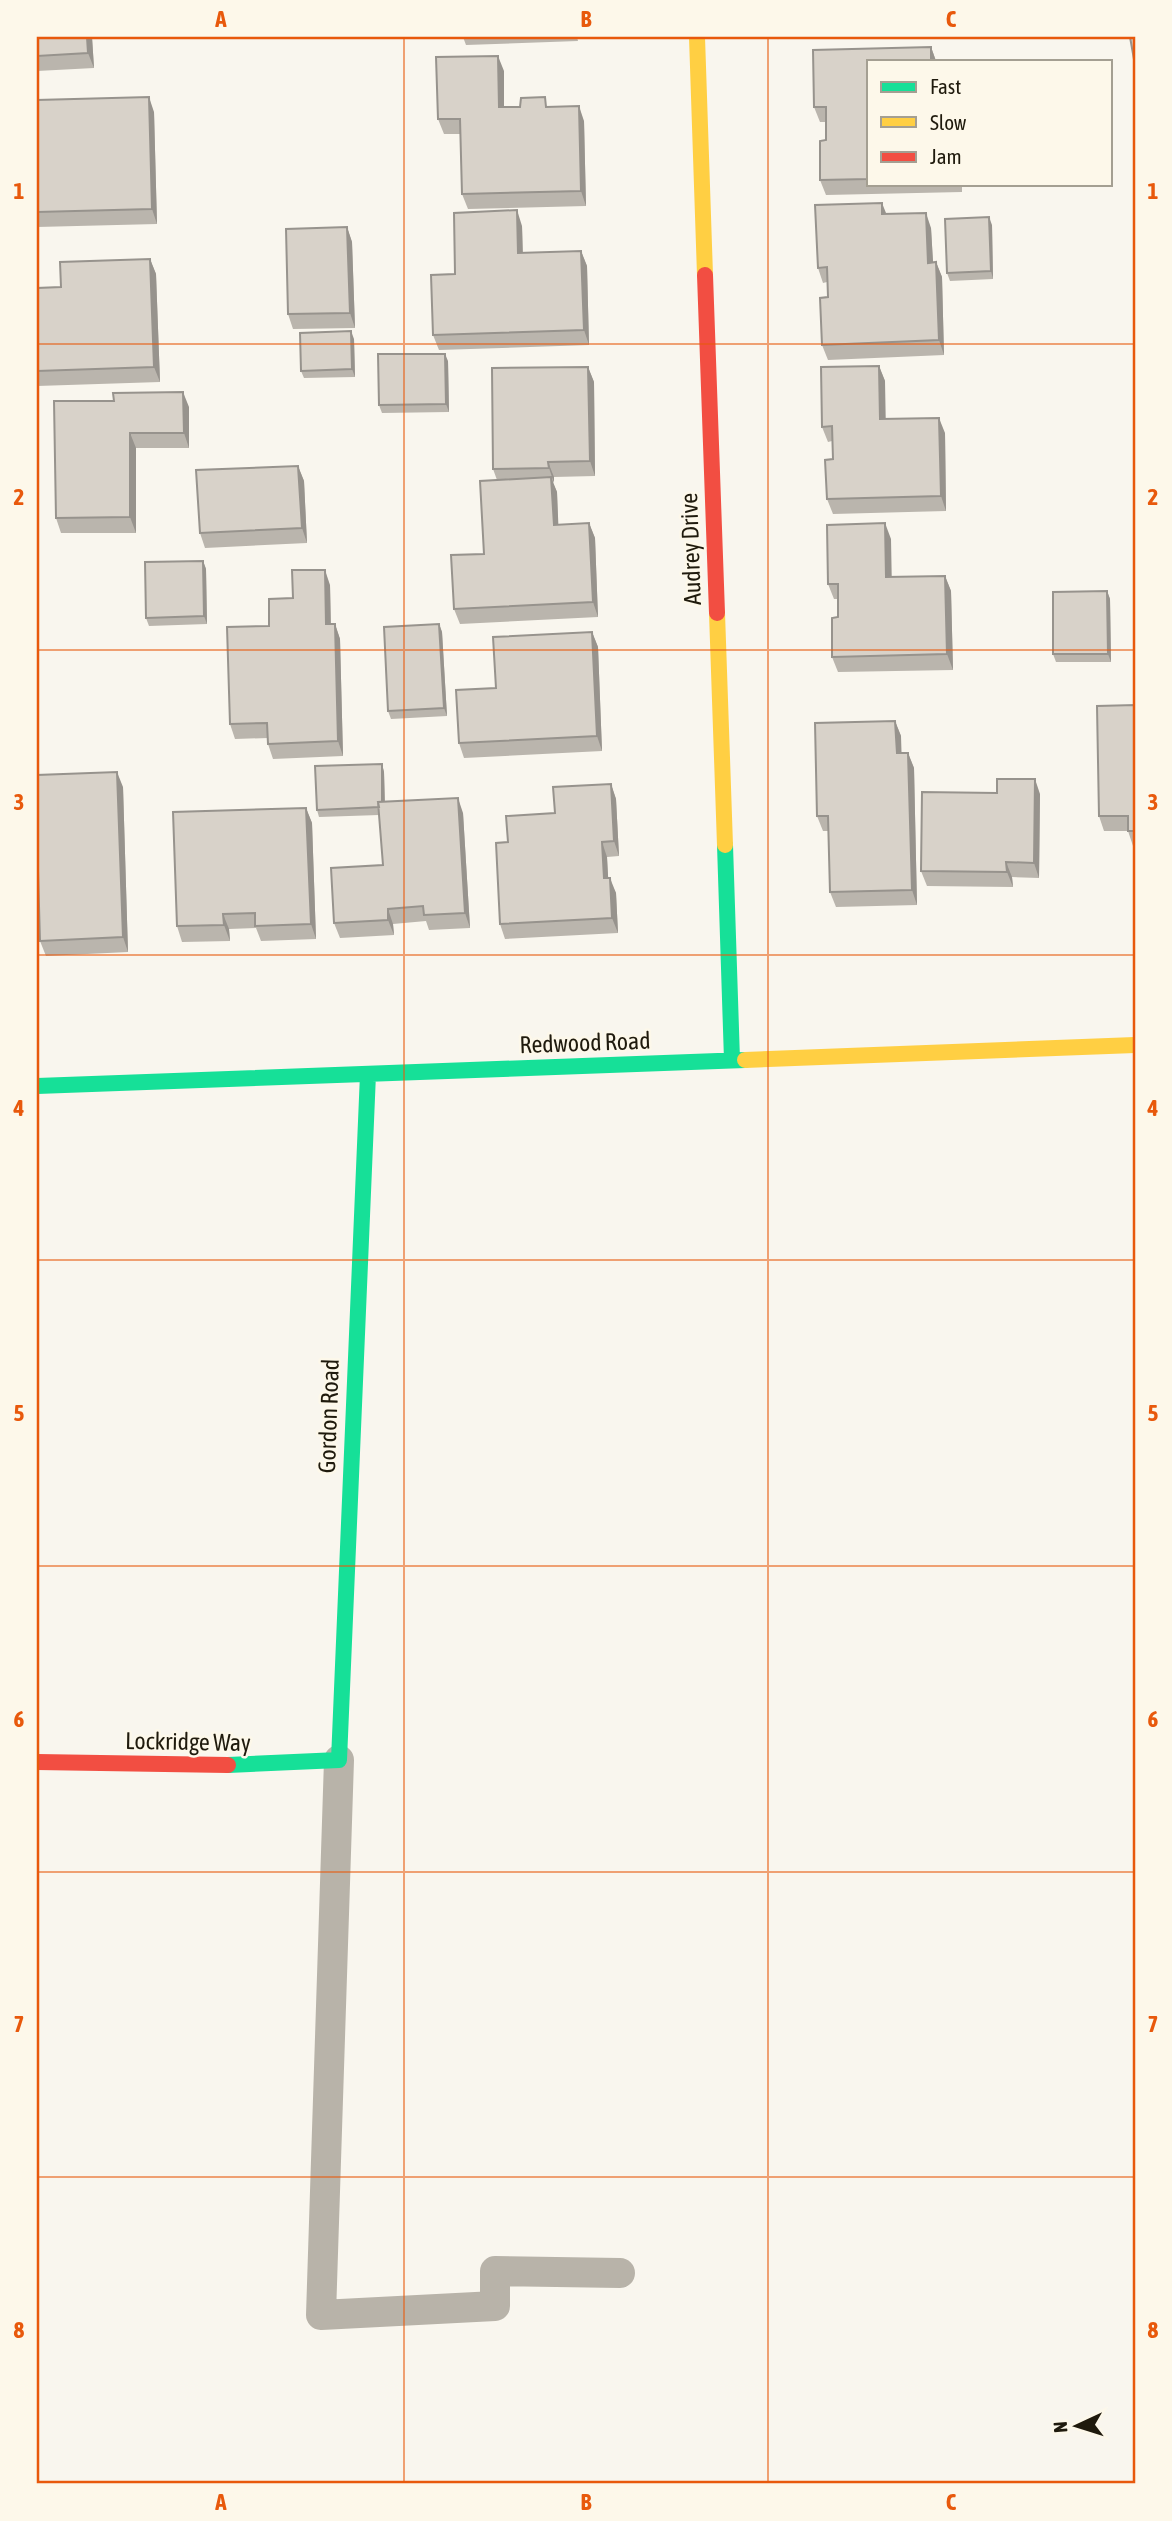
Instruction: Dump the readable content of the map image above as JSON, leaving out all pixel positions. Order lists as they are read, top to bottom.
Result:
{
  "streets": {
    "street": [
      "Audrey Drive",
      "Redwood Road",
      "Gordon Road",
      "Lockridge Way"
    ]
  },
  "crossings": [
    ["Audrey Drive", "Redwood Road"],
    ["Redwood Road", "Gordon Road"],
    ["Gordon Road", "Lockridge Way"]
  ],
  "legend": ["Fast", "Slow", "Jam"],
  "north": "left",
  "grid": {
    "columns": ["A", "B", "C"],
    "rows": [
      "1",
      "2",
      "3",
      "4",
      "5",
      "6",
      "7",
      "8"
    ]
  }
}
